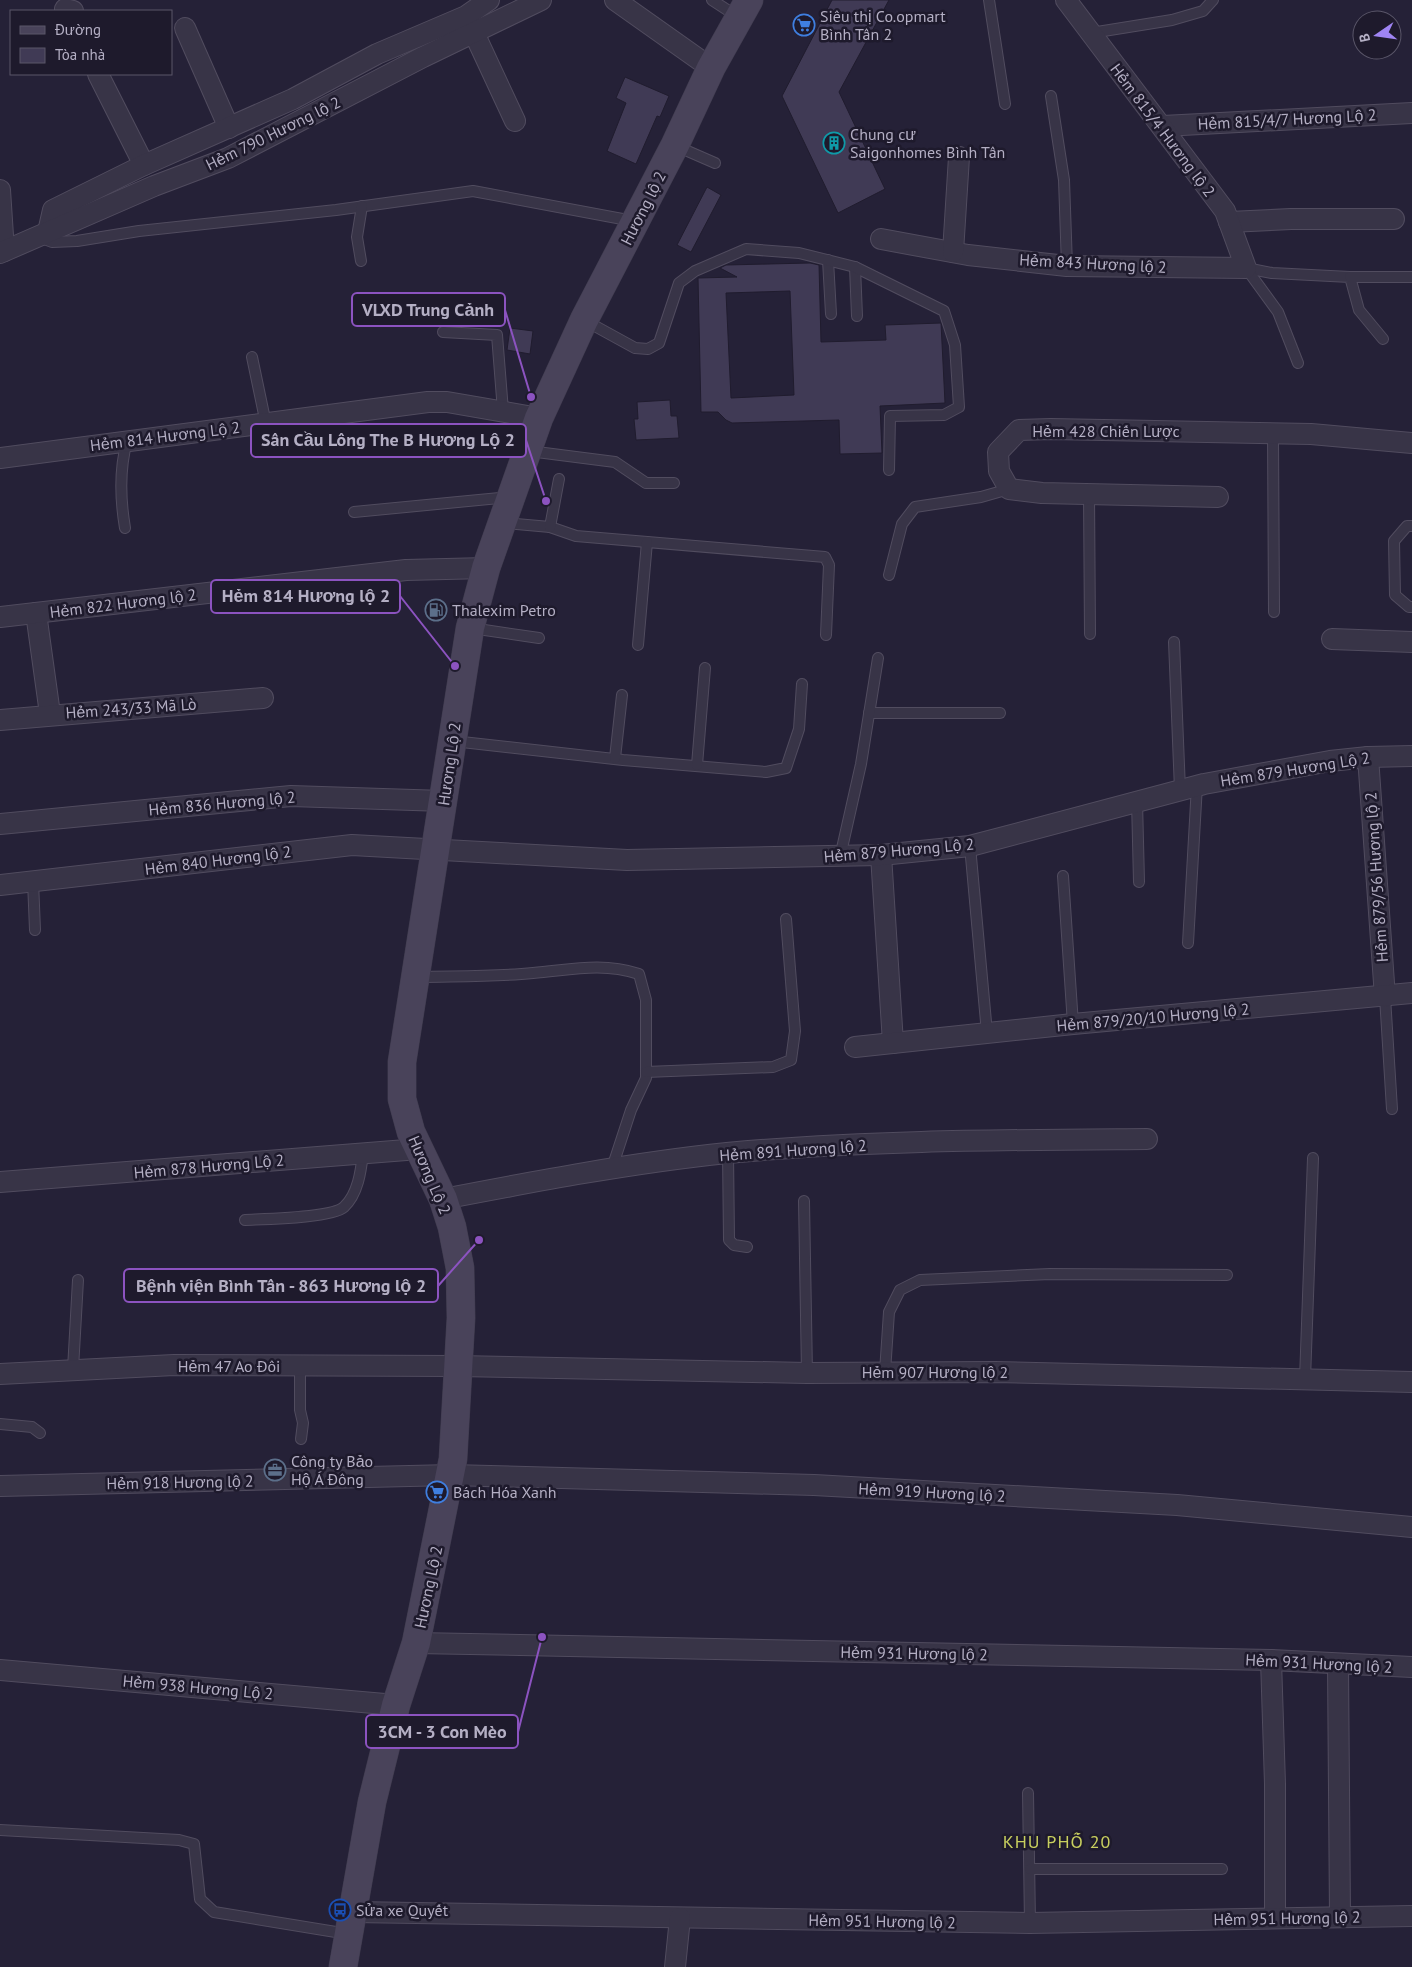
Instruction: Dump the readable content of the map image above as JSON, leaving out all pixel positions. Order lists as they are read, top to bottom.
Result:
{
  "streets": {
    "main road": ["Hương lộ 2", "Hương Lộ 2"],
    "street": [
      "Hẻm 815/4/7 Hương Lộ 2",
      "Hẻm 815/4 Hương lộ 2",
      "Hẻm 790 Hương lộ 2",
      "Hẻm 843 Hương lộ 2",
      "Hẻm 428 Chiến Lược",
      "Hẻm 814 Hương Lộ 2",
      "Hẻm 822 Hương lộ 2",
      "Hẻm 243/33 Mã Lò",
      "Hẻm 879 Hương Lộ 2",
      "Hẻm 836 Hương lộ 2",
      "Hẻm 840 Hương lộ 2",
      "Hẻm 879/56 Hương lộ 2",
      "Hẻm 879/20/10 Hương lộ 2",
      "Hẻm 891 Hương lộ 2",
      "Hẻm 878 Hương Lộ 2",
      "Hẻm 47 Ao Đôi",
      "Hẻm 907 Hương lộ 2",
      "Hẻm 918 Hương lộ 2",
      "Hẻm 919 Hương lộ 2",
      "Hẻm 931 Hương lộ 2",
      "Hẻm 938 Hương Lộ 2",
      "Hẻm 951 Hương lộ 2"
    ]
  },
  "crossings": [
    ["Hẻm 815/4/7 Hương Lộ 2", "Hẻm 815/4 Hương lộ 2"],
    ["Hẻm 815/4 Hương lộ 2", "Hẻm 843 Hương lộ 2"],
    ["Hương lộ 2", "Hẻm 814 Hương Lộ 2"],
    ["Hương lộ 2", "Hương Lộ 2"],
    ["Hẻm 814 Hương Lộ 2", "Hương Lộ 2"],
    ["Hẻm 822 Hương lộ 2", "Hương Lộ 2"],
    ["Hương Lộ 2", "Hẻm 879 Hương Lộ 2"],
    ["Hương Lộ 2", "Hẻm 836 Hương lộ 2"],
    ["Hương Lộ 2", "Hẻm 840 Hương lộ 2"],
    ["Hương Lộ 2", "Hẻm 891 Hương lộ 2"],
    ["Hương Lộ 2", "Hẻm 878 Hương Lộ 2"],
    ["Hương Lộ 2", "Hẻm 47 Ao Đôi"],
    ["Hương Lộ 2", "Hẻm 907 Hương lộ 2"],
    ["Hương Lộ 2", "Hẻm 918 Hương lộ 2"],
    ["Hương Lộ 2", "Hẻm 919 Hương lộ 2"],
    ["Hương Lộ 2", "Hẻm 931 Hương lộ 2"],
    ["Hương Lộ 2", "Hẻm 938 Hương Lộ 2"],
    ["Hương Lộ 2", "Hẻm 951 Hương lộ 2"],
    ["Hẻm 879 Hương Lộ 2", "Hẻm 840 Hương lộ 2"],
    ["Hẻm 879 Hương Lộ 2", "Hẻm 879/56 Hương lộ 2"],
    ["Hẻm 879/56 Hương lộ 2", "Hẻm 879/20/10 Hương lộ 2"],
    ["Hẻm 47 Ao Đôi", "Hẻm 907 Hương lộ 2"],
    ["Hẻm 918 Hương lộ 2", "Hẻm 919 Hương lộ 2"]
  ],
  "districts": ["KHU PHỐ 20"],
  "places": {
    "supermarket": ["Siêu thị Co.opmart Bình Tân 2", "Bách Hóa Xanh"],
    "building": ["Chung cư Saigonhomes Bình Tân"],
    "other": [
      "VLXD Trung Cảnh",
      "Sân Cầu Lông The B Hương Lộ 2",
      "Hẻm 814 Hương lộ 2",
      "Bệnh viện Bình Tân - 863 Hương lộ 2",
      "3CM - 3 Con Mèo"
    ],
    "fuel station": ["Thalexim Petro"],
    "office": ["Công ty Bảo Hộ Á Đông"],
    "bus stop": ["Sửa xe Quyết"]
  },
  "legend": ["Đường", "Tòa nhà"],
  "north": "left"
}
